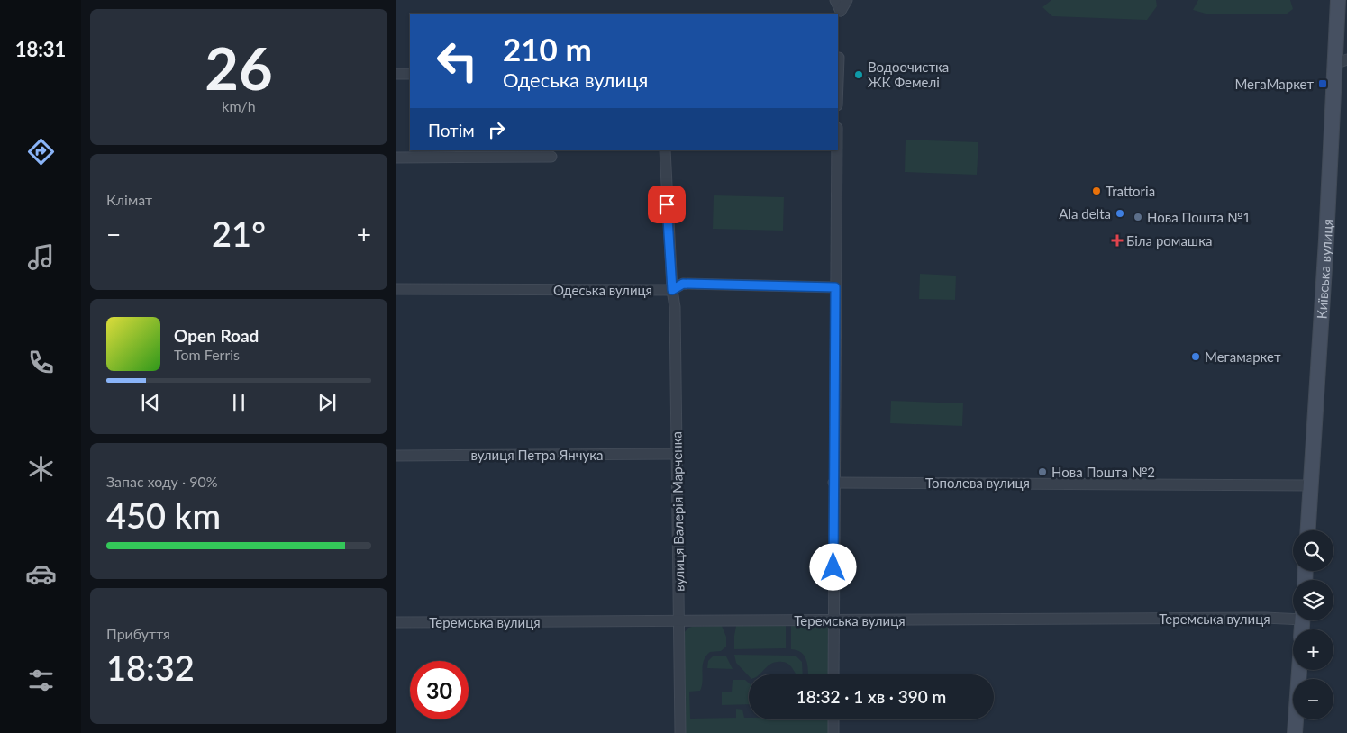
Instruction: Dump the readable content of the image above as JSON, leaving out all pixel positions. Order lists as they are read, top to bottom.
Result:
{
  "streets": {
    "street": [
      "Київська вулиця",
      "Одеська вулиця",
      "вулиця Петра Янчука",
      "Тополева вулиця",
      "вулиця Валерія Марченка",
      "Теремська вулиця"
    ]
  },
  "crossings": [
    ["Київська вулиця", "Тополева вулиця"],
    ["Одеська вулиця", "вулиця Валерія Марченка"],
    ["вулиця Петра Янчука", "вулиця Валерія Марченка"],
    ["вулиця Валерія Марченка", "Теремська вулиця"]
  ],
  "places": {
    "other": [
      "Водоочистка ЖК Фемелі",
      "Trattoria",
      "Ala delta",
      "Нова Пошта №1",
      "Мегамаркет",
      "Нова Пошта №2"
    ],
    "transit": ["МегаМаркет"],
    "health": ["Біла ромашка"]
  },
  "page": {
    "tabs": "18:31",
    "tile": [
      ["26", "km/h"],
      "Клімат",
      ["Запас ходу · 90%", "450 km"],
      ["Прибуття", "18:32"]
    ],
    "turn": ["210 m", "Одеська вулиця"],
    "then": "Потім",
    "heat": ["−", "21°", "+"],
    "song": ["Open Road", "Tom Ferris"],
    "map_buttons": ["+", "−"],
    "limit": "30",
    "trip": "18:32 · 1 хв · 390 m"
  }
}
